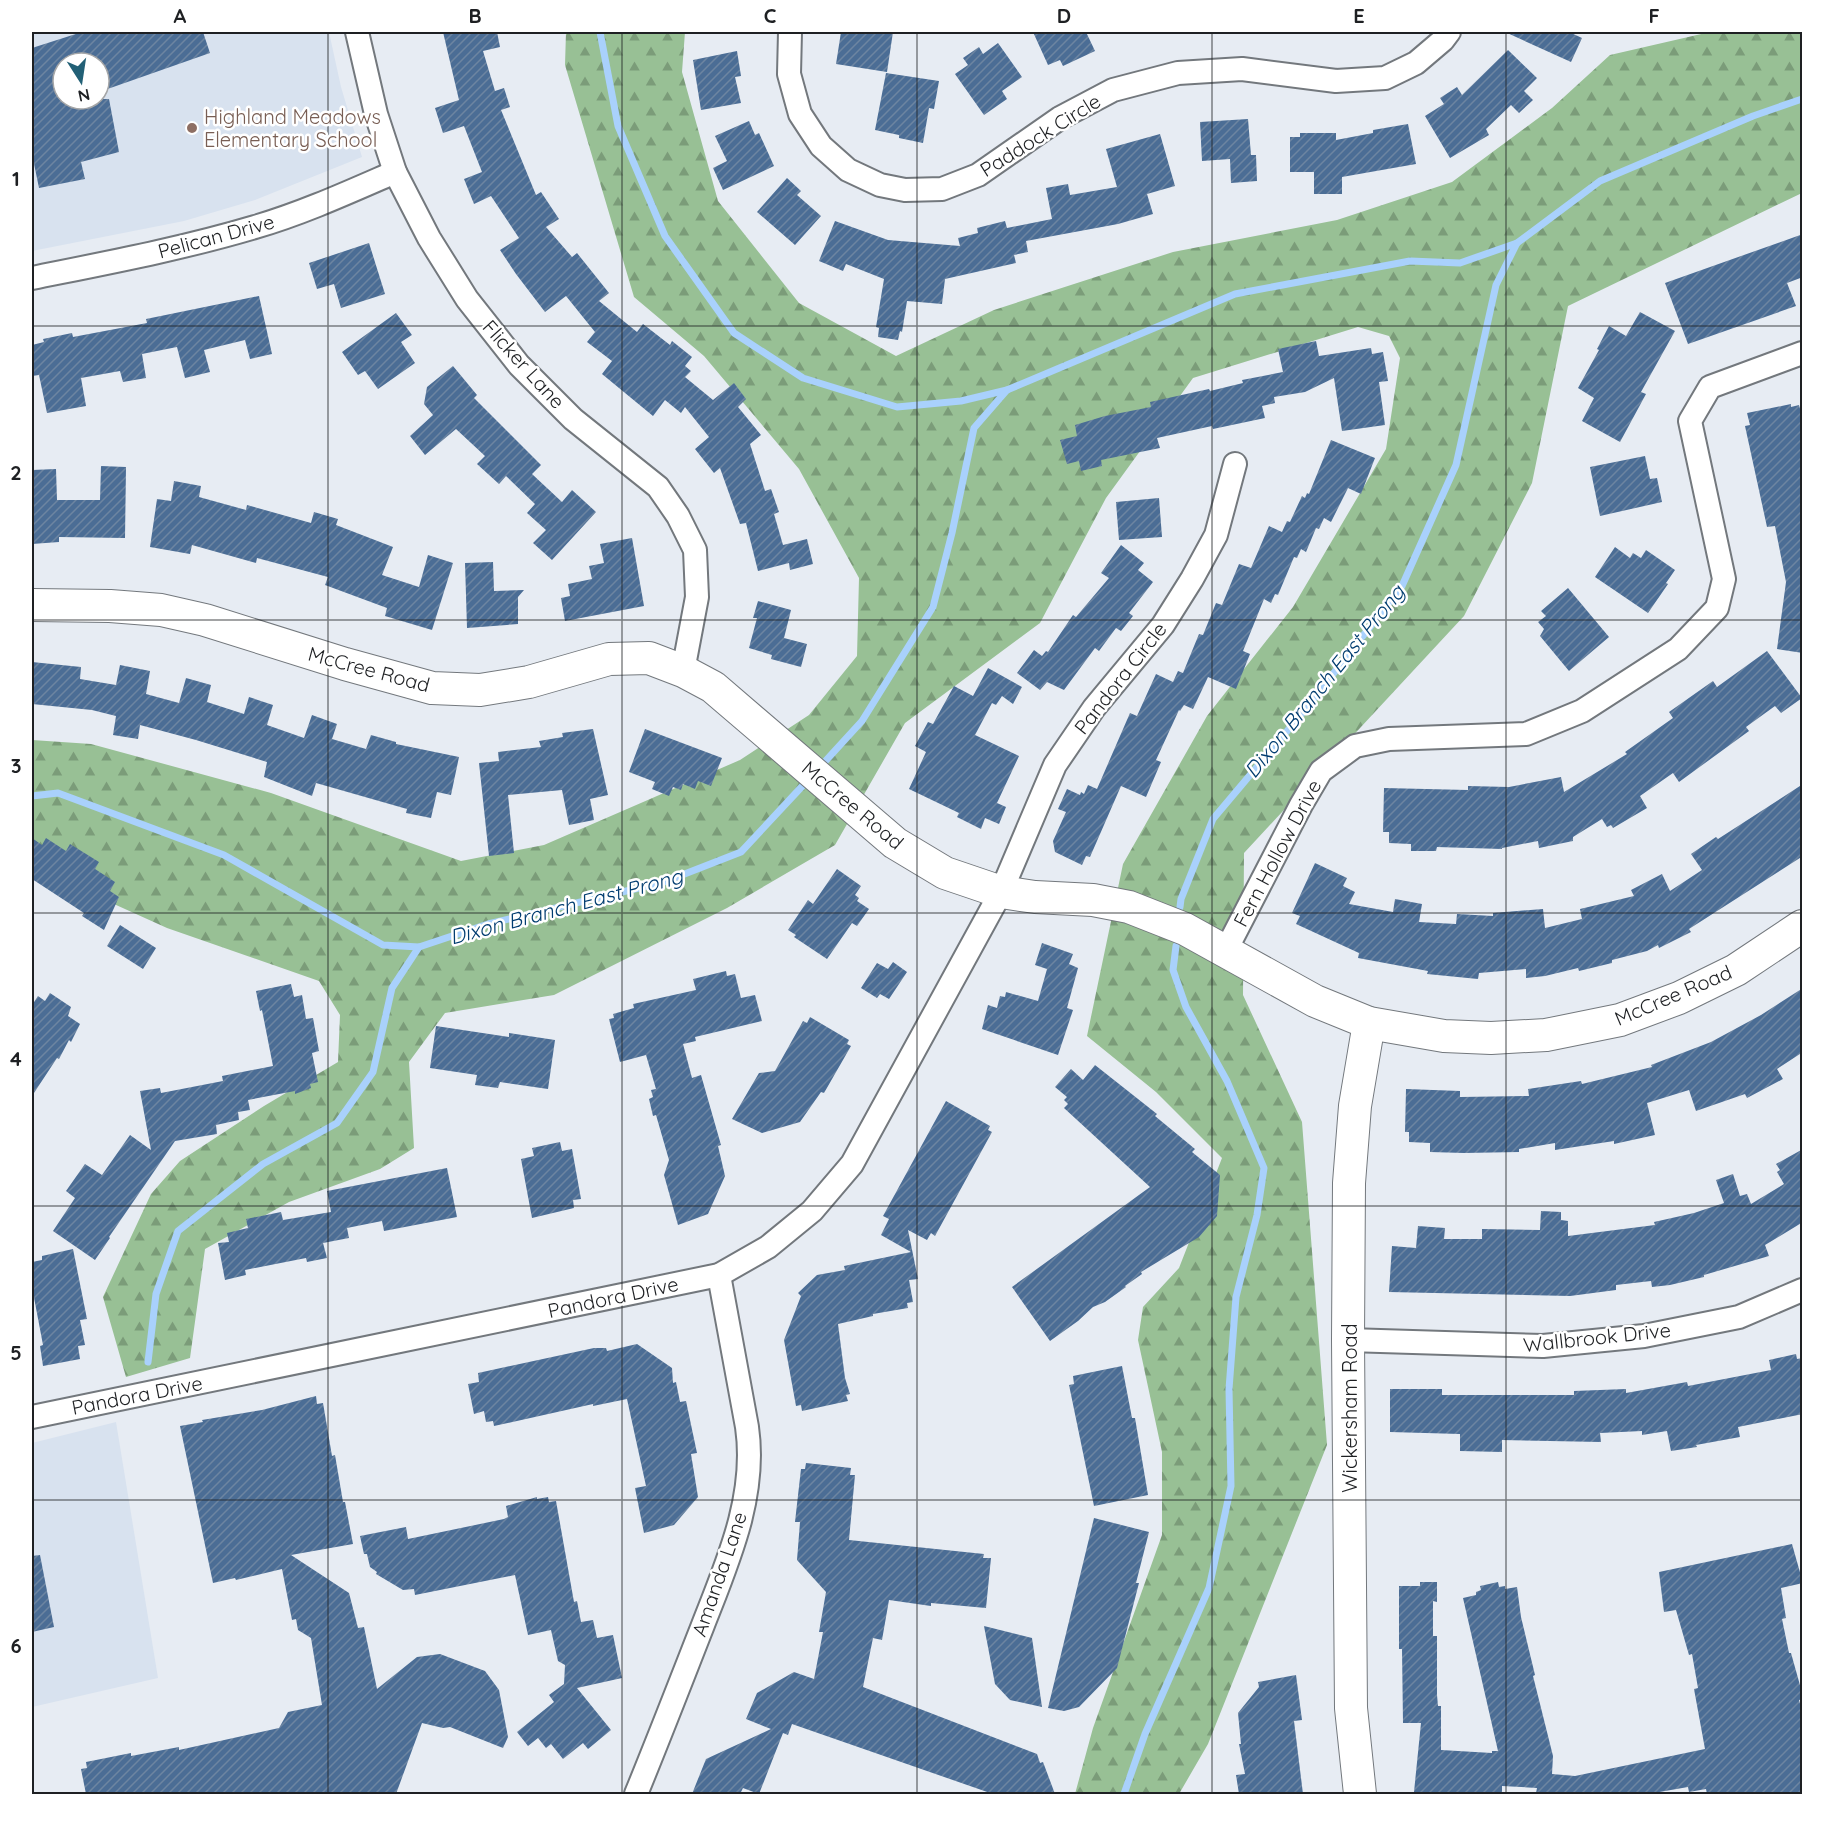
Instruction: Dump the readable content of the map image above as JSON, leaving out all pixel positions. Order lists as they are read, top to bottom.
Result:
{
  "streets": {
    "street": [
      "Paddock Circle",
      "Pelican Drive",
      "Flicker Lane",
      "McCree Road",
      "Pandora Circle",
      "Fern Hollow Drive",
      "Pandora Drive",
      "Wallbrook Drive",
      "Wickersham Road",
      "Amanda Lane"
    ]
  },
  "crossings": [
    ["Pelican Drive", "Flicker Lane"],
    ["Flicker Lane", "McCree Road"],
    ["McCree Road", "Pandora Circle"],
    ["McCree Road", "Fern Hollow Drive"],
    ["McCree Road", "Pandora Drive"],
    ["McCree Road", "Wickersham Road"],
    ["Pandora Circle", "Pandora Drive"],
    ["Pandora Drive", "Amanda Lane"],
    ["Wallbrook Drive", "Wickersham Road"]
  ],
  "water": ["Dixon Branch East Prong"],
  "places": ["Highland Meadows Elementary School"],
  "north": "bottom",
  "grid": {
    "columns": [
      "A",
      "B",
      "C",
      "D",
      "E",
      "F"
    ],
    "rows": [
      "1",
      "2",
      "3",
      "4",
      "5",
      "6"
    ]
  }
}
